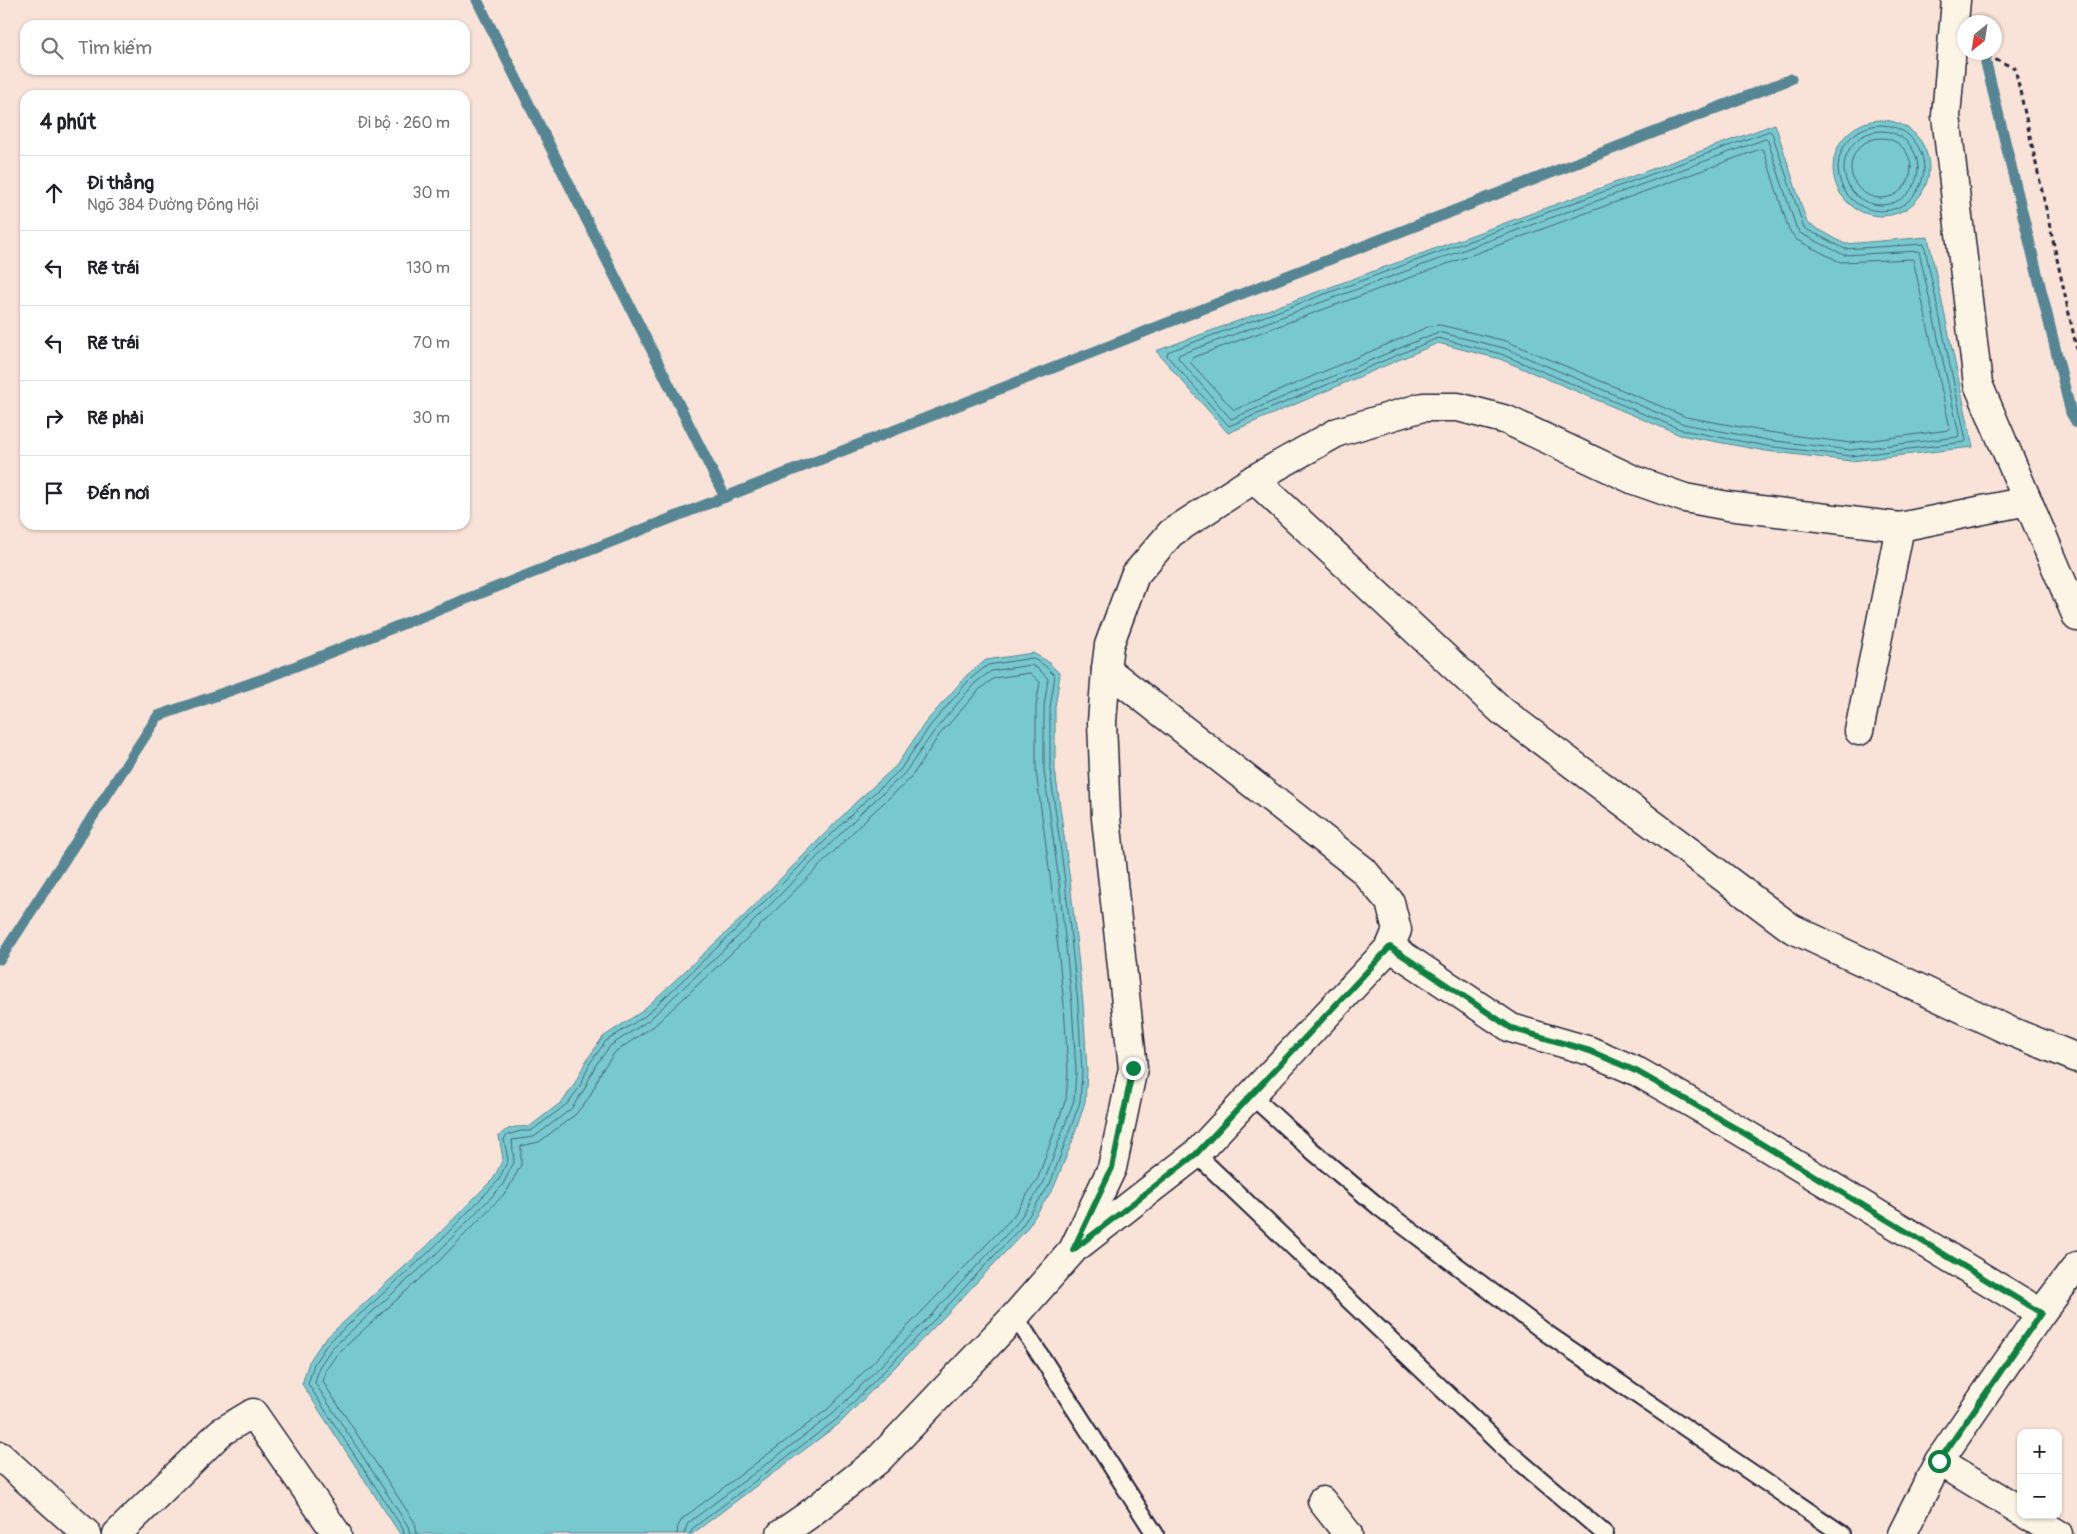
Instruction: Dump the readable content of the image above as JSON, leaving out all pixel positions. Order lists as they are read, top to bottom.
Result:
{
  "north": "bottom left",
  "page": {
    "search": "Tìm kiếm",
    "heading": ["4 phút", "Đi bộ · 260 m"],
    "list": [
      ["Đi thẳng", "Ngõ 384 Đường Đông Hội", "30 m"],
      ["Rẽ trái", "130 m"],
      ["Rẽ trái", "70 m"],
      ["Rẽ phải", "30 m"],
      "Đến nơi"
    ],
    "map_buttons": ["+", "−"]
  }
}
